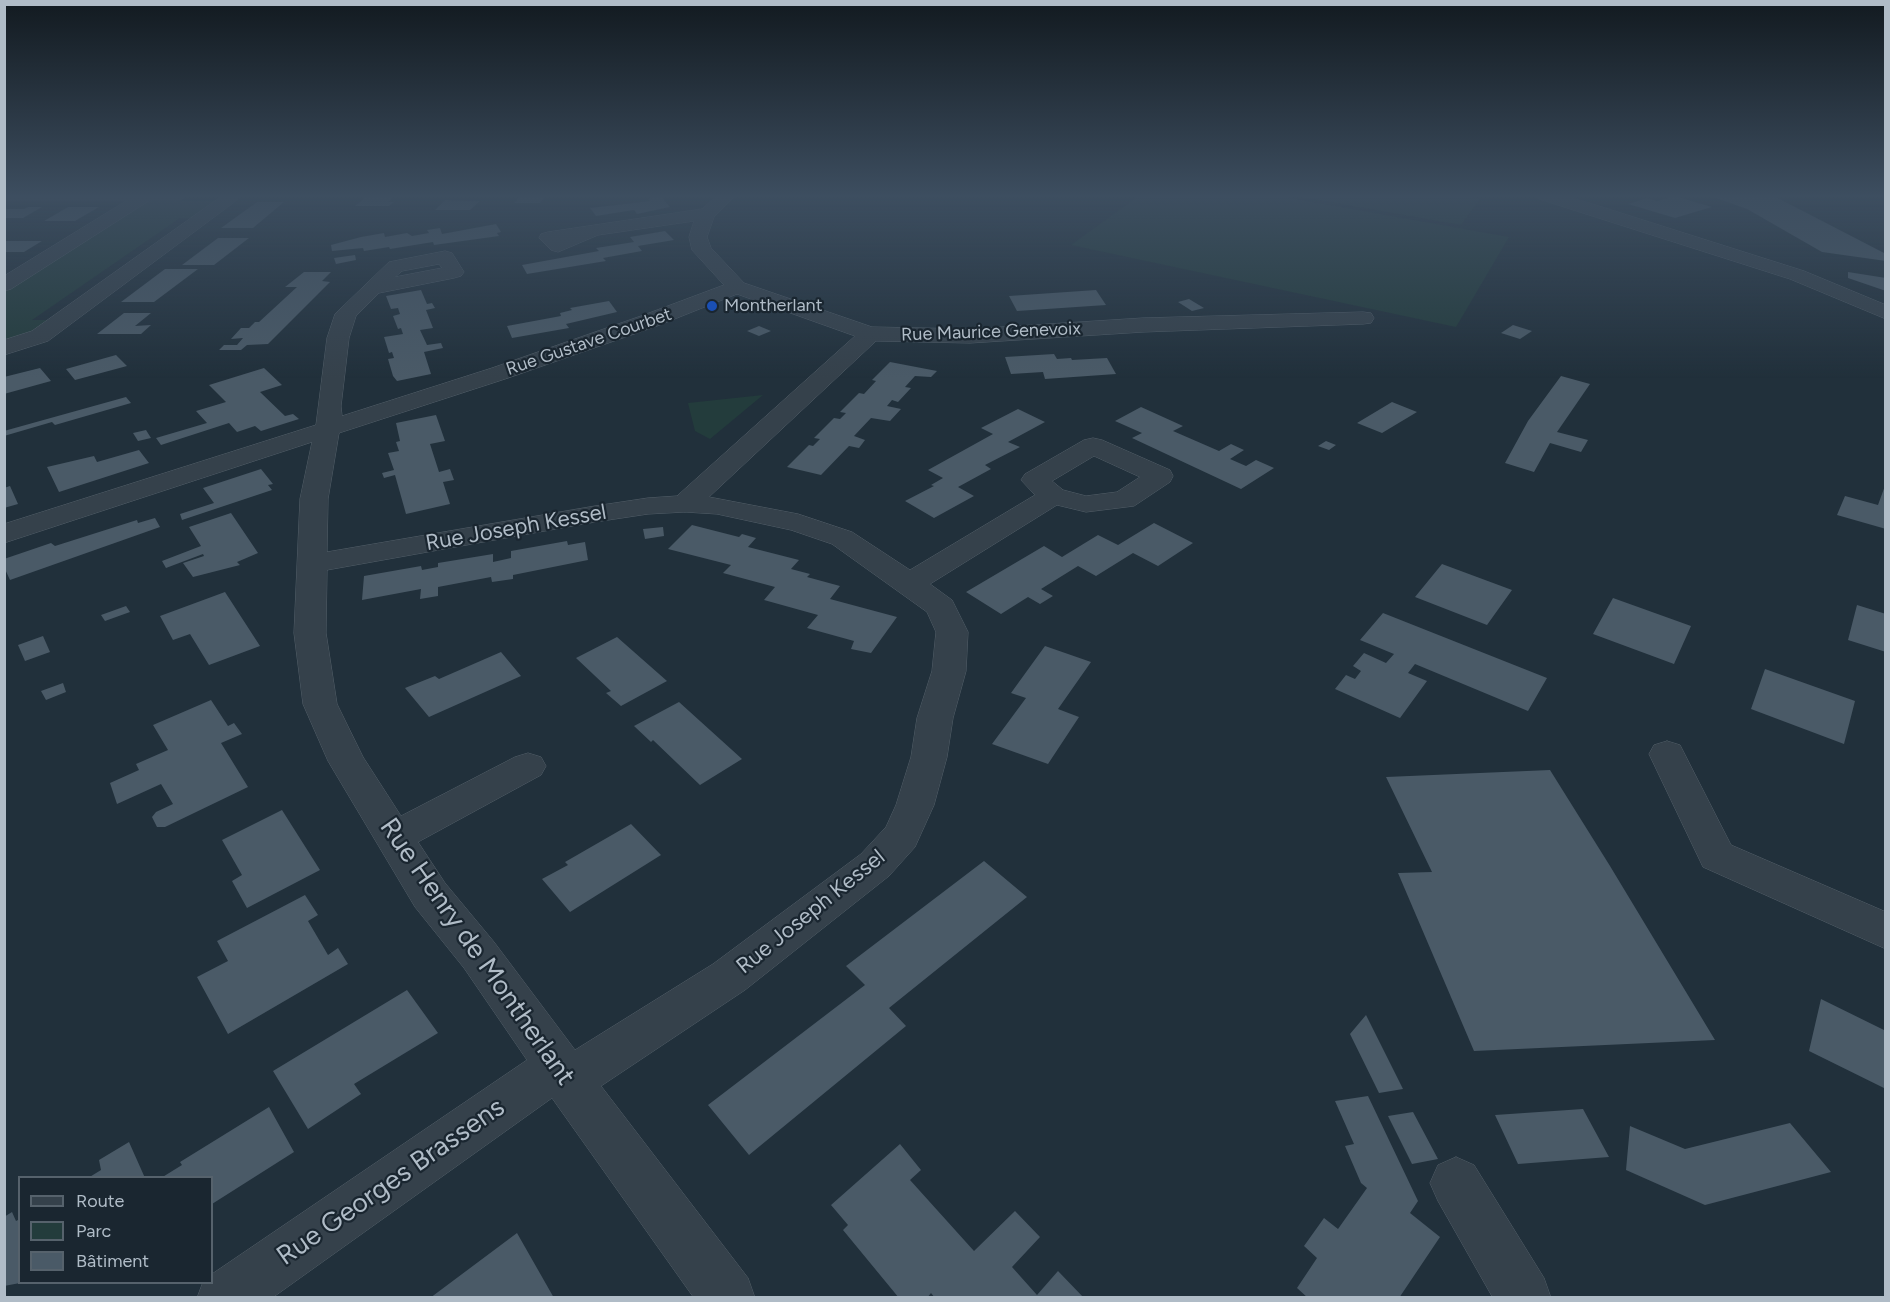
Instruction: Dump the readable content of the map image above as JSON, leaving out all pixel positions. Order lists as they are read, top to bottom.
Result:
{
  "streets": {
    "street": [
      "Rue Maurice Genevoix",
      "Rue Gustave Courbet",
      "Rue Joseph Kessel",
      "Rue Henry de Montherlant",
      "Rue Georges Brassens"
    ]
  },
  "crossings": [
    ["Rue Maurice Genevoix", "Rue Joseph Kessel"],
    ["Rue Gustave Courbet", "Rue Henry de Montherlant"],
    ["Rue Joseph Kessel", "Rue Henry de Montherlant"],
    ["Rue Joseph Kessel", "Rue Georges Brassens"],
    ["Rue Henry de Montherlant", "Rue Georges Brassens"]
  ],
  "places": ["Montherlant"],
  "legend": ["Route", "Parc", "Bâtiment"]
}
